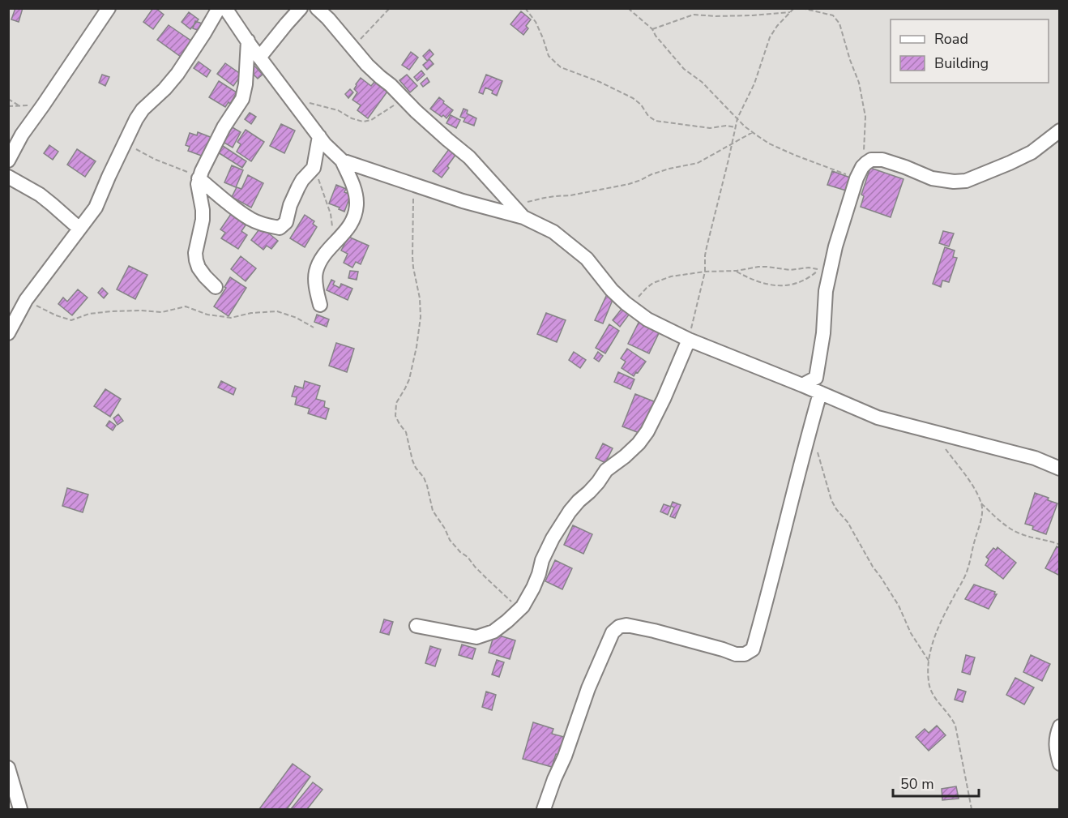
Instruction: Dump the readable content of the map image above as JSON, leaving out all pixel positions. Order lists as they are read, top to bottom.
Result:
{
  "legend": ["Road", "Building"],
  "scale_bar": "50 m"
}
